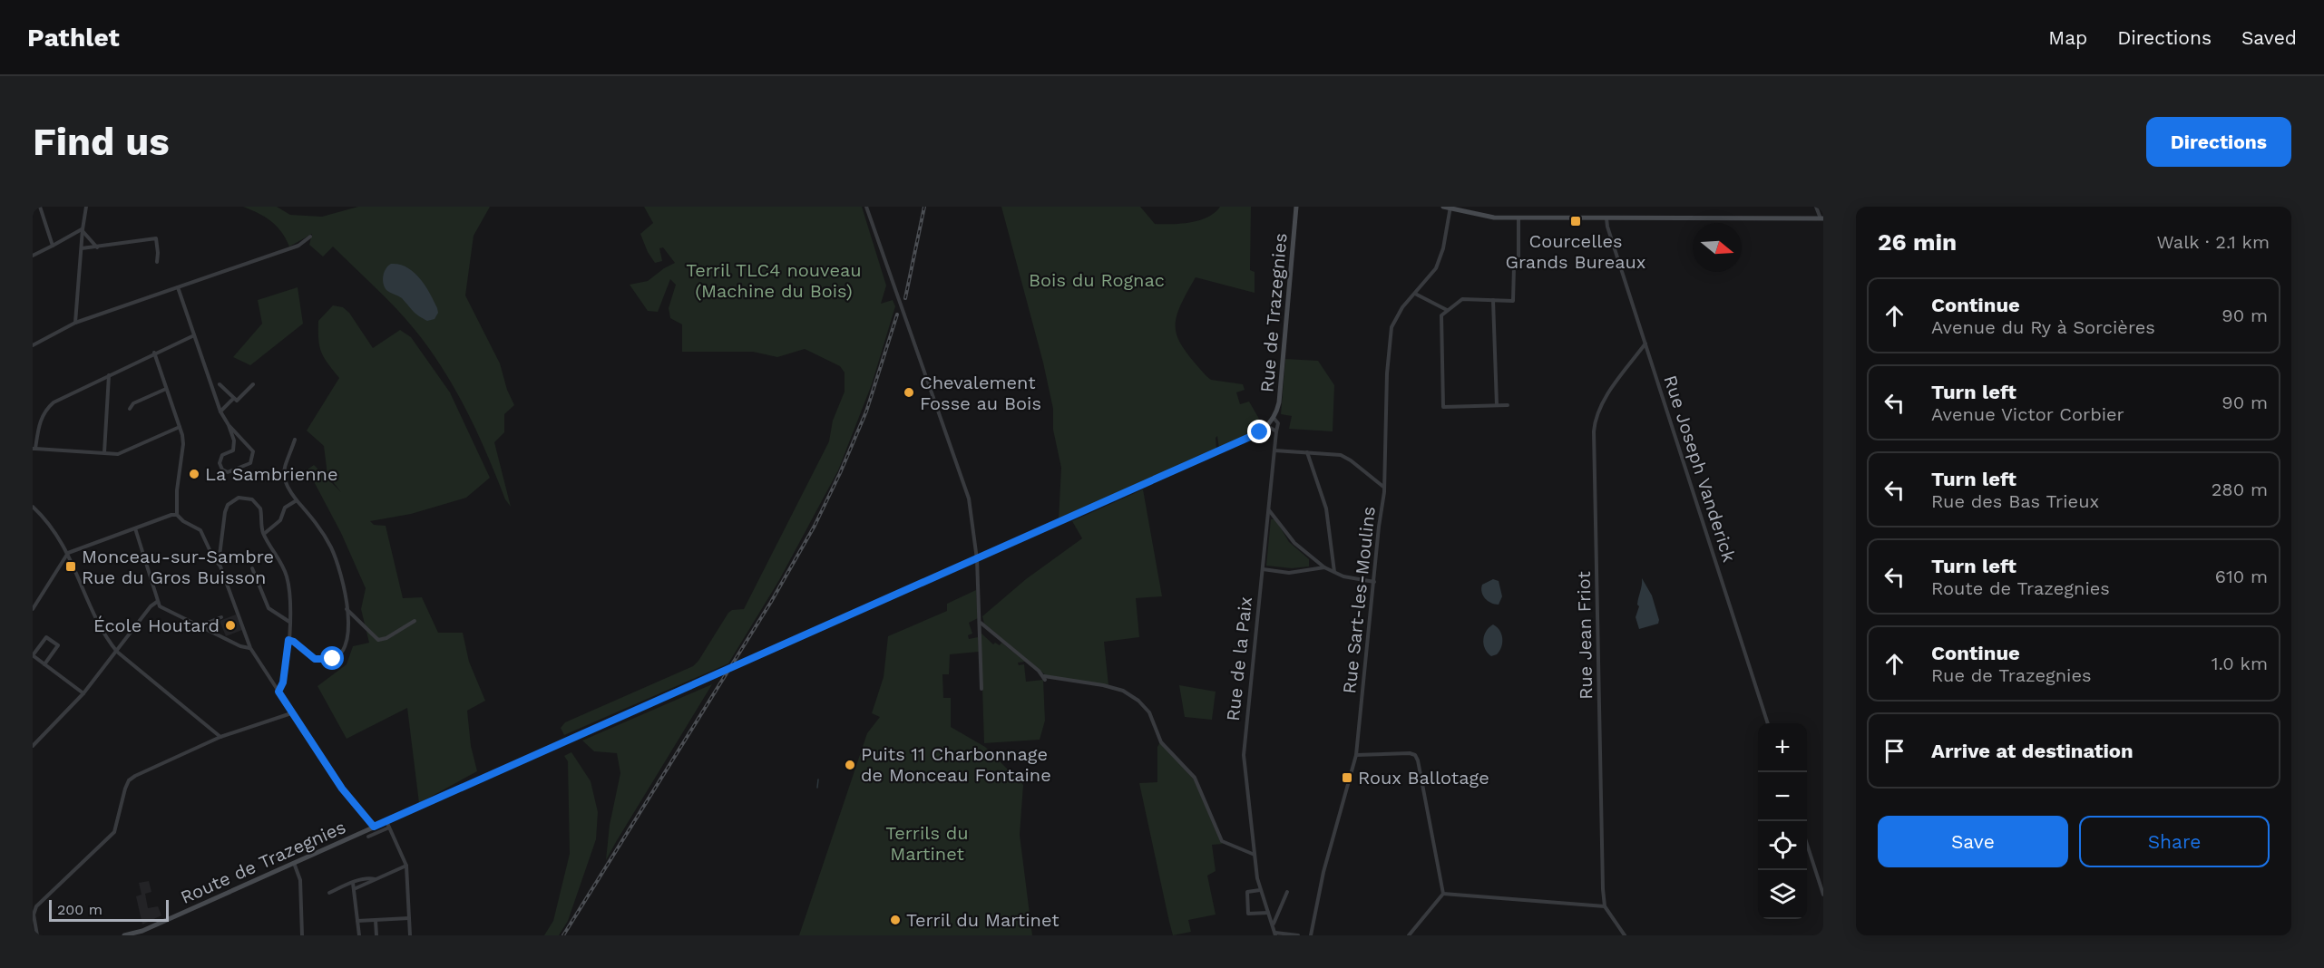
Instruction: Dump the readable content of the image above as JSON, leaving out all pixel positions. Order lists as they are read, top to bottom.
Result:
{
  "streets": {
    "main road": ["Rue de Trazegnies", "Route de Trazegnies"],
    "street": [
      "Rue Joseph Vanderick",
      "Rue Sart-les-Moulins",
      "Rue Jean Friot",
      "Rue de la Paix"
    ]
  },
  "crossings": [
    ["Rue de Trazegnies", "Rue de la Paix"],
    ["Rue de Trazegnies", "Route de Trazegnies"],
    ["Rue Joseph Vanderick", "Rue Jean Friot"]
  ],
  "parks": ["Terril TLC4 nouveau (Machine du Bois)", "Bois du Rognac", "Terrils du Martinet"],
  "places": {
    "transit": ["Courcelles Grands Bureaux", "Monceau-sur-Sambre Rue du Gros Buisson", "Roux Ballotage"],
    "other": [
      "Chevalement Fosse au Bois",
      "La Sambrienne",
      "École Houtard",
      "Puits 11 Charbonnage de Monceau Fontaine",
      "Terril du Martinet"
    ]
  },
  "scale_bar": "200 m",
  "north": "right",
  "page": {
    "header": "Pathlet",
    "nav": ["Map", "Directions", "Saved"],
    "buttons": [
      "Directions",
      ["Save", "Share"]
    ],
    "title": "Find us",
    "heading": ["26 min", "Walk · 2.1 km"],
    "list": [
      ["Continue", "Avenue du Ry à Sorcières", "90 m"],
      ["Turn left", "Avenue Victor Corbier", "90 m"],
      ["Turn left", "Rue des Bas Trieux", "280 m"],
      ["Turn left", "Route de Trazegnies", "610 m"],
      ["Continue", "Rue de Trazegnies", "1.0 km"],
      "Arrive at destination"
    ],
    "map_buttons": ["+", "−"],
    "scale": "200 m"
  }
}
